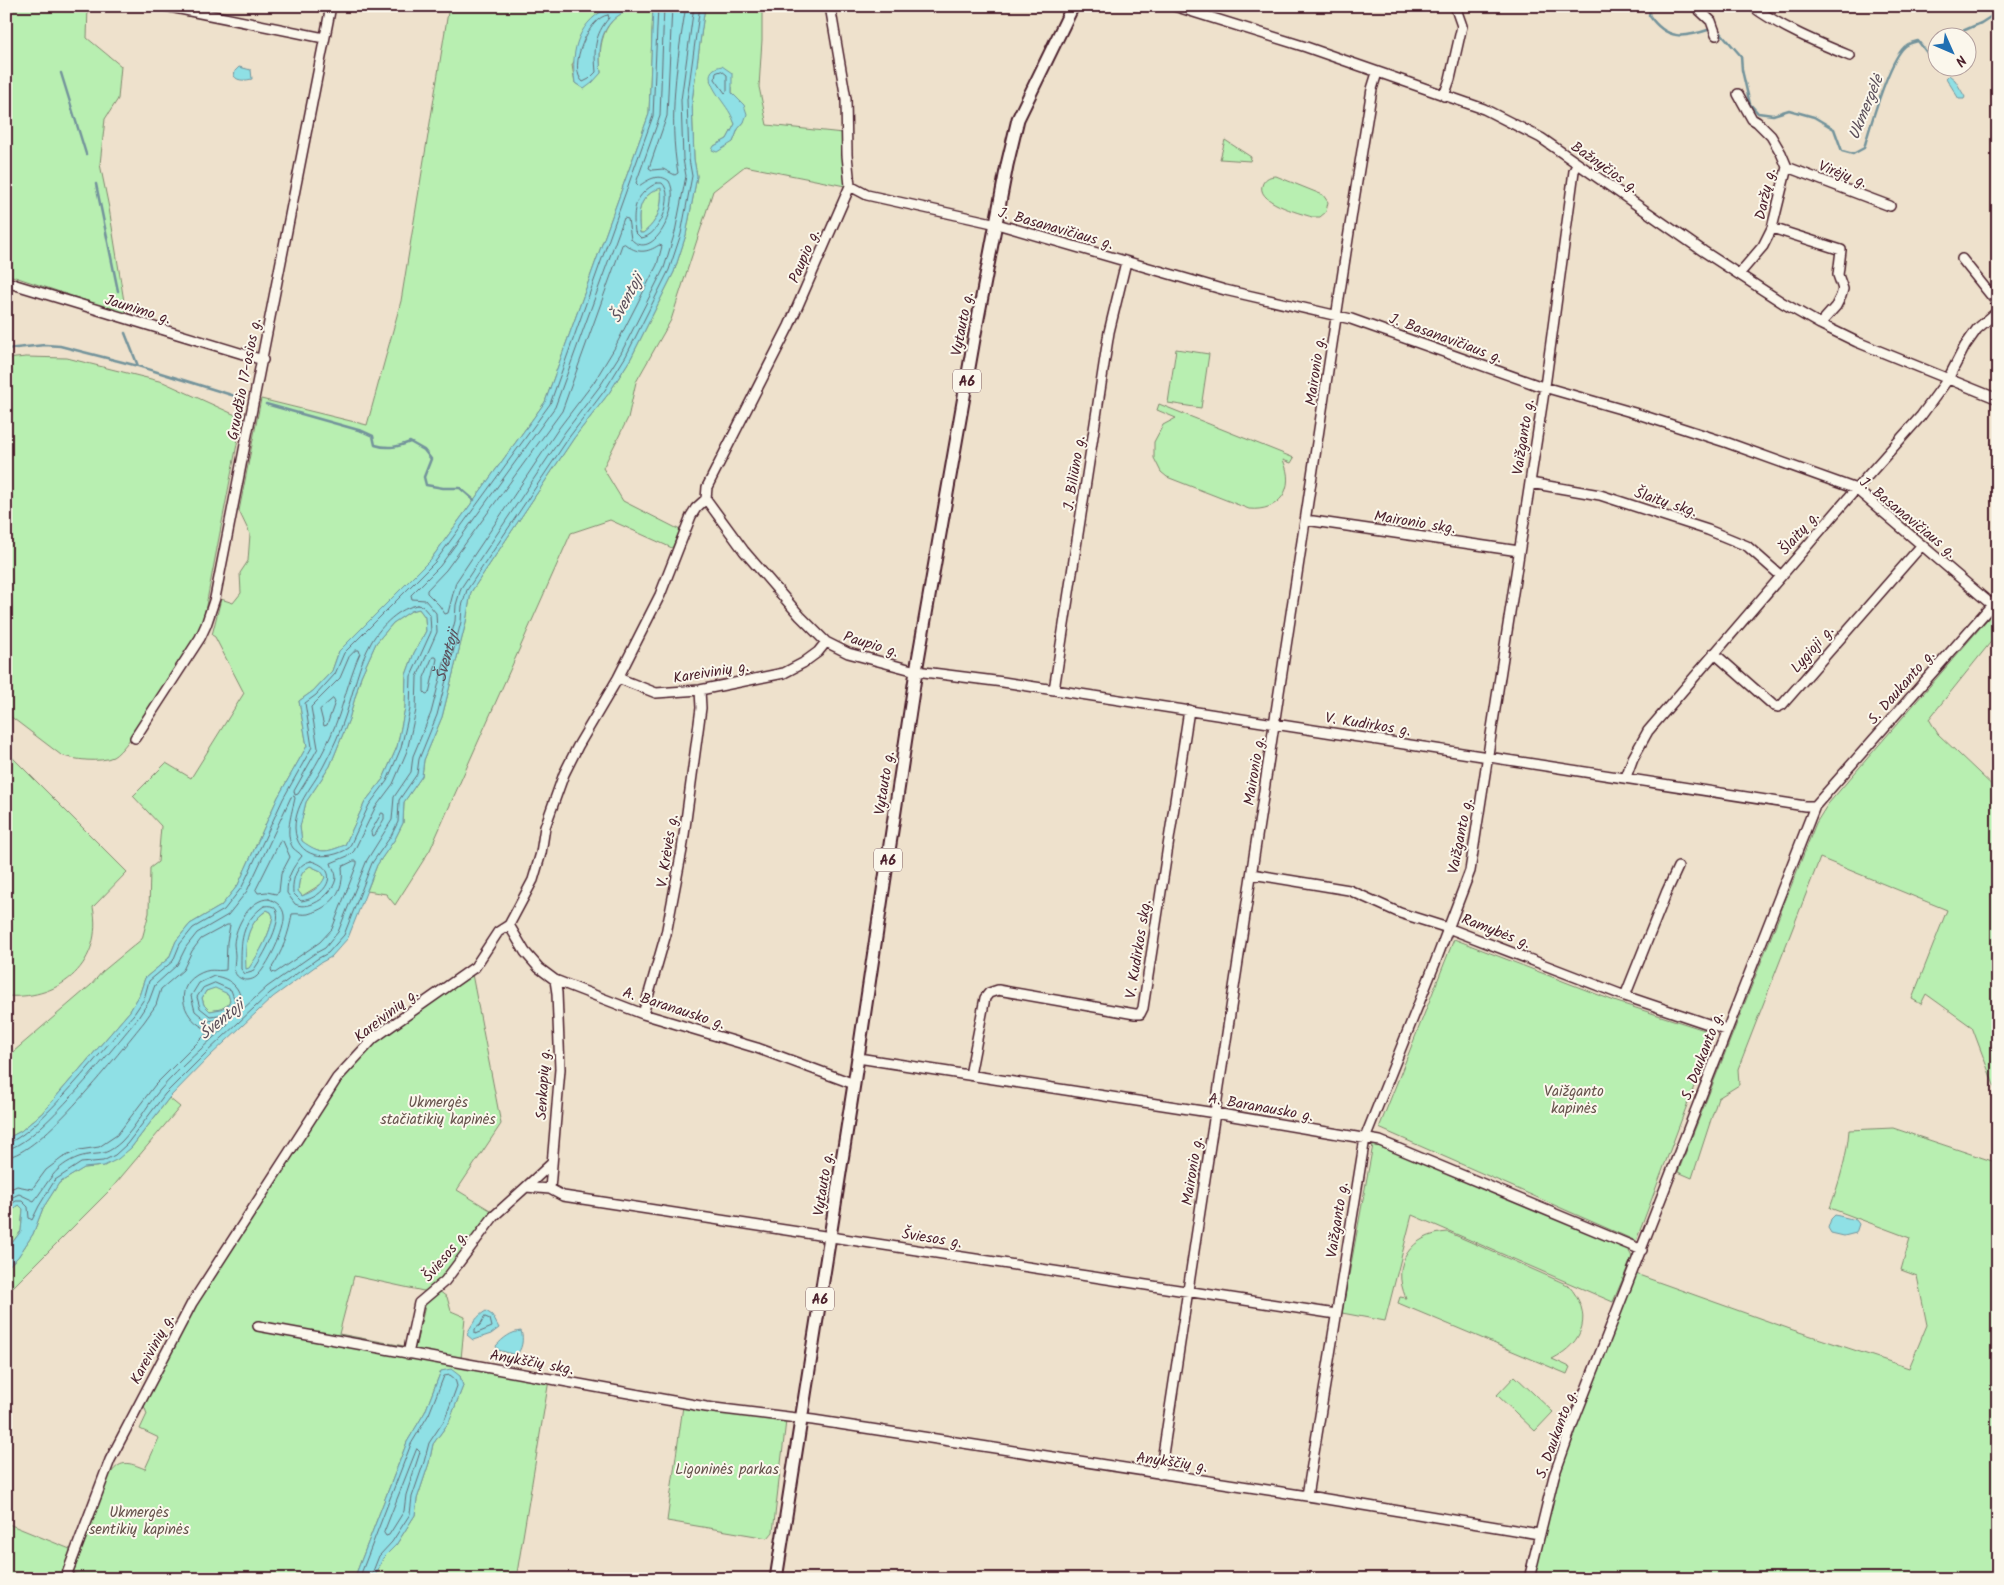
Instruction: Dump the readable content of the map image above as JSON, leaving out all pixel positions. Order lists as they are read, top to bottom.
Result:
{
  "streets": {
    "main road": ["Vytauto g.", "A6"],
    "street": [
      "Bažnyčios g.",
      "Virėjų g.",
      "Daržų g.",
      "J. Basanavičiaus g.",
      "Paupio g.",
      "Jaunimo g.",
      "Maironio g.",
      "Gruodžio 17-osios g.",
      "Vaižganto g.",
      "J. Biliūno g.",
      "Šlaitų skg.",
      "Maironio skg.",
      "Šlaitų g.",
      "Lygioji g.",
      "Kareivinių g.",
      "S. Daukanto g.",
      "V. Kudirkos g.",
      "V. Krėvės g.",
      "Ramybės g.",
      "V. Kudirkos skg.",
      "A. Baranausko g.",
      "Senkapių g.",
      "Šviesos g.",
      "Anykščių skg.",
      "Anykščių g."
    ]
  },
  "crossings": [
    ["Bažnyčios g.", "Daržų g."],
    ["Bažnyčios g.", "Maironio g."],
    ["Bažnyčios g.", "Vaižganto g."],
    ["Bažnyčios g.", "Šlaitų g."],
    ["Virėjų g.", "Daržų g."],
    ["J. Basanavičiaus g.", "Paupio g."],
    ["J. Basanavičiaus g.", "Vytauto g."],
    ["J. Basanavičiaus g.", "Maironio g."],
    ["J. Basanavičiaus g.", "Vaižganto g."],
    ["J. Basanavičiaus g.", "J. Biliūno g."],
    ["J. Basanavičiaus g.", "Šlaitų g."],
    ["J. Basanavičiaus g.", "Lygioji g."],
    ["J. Basanavičiaus g.", "S. Daukanto g."],
    ["Paupio g.", "Vytauto g."],
    ["Paupio g.", "Kareivinių g."],
    ["Paupio g.", "V. Kudirkos g."],
    ["Jaunimo g.", "Gruodžio 17-osios g."],
    ["Vytauto g.", "V. Kudirkos g."],
    ["Vytauto g.", "A. Baranausko g."],
    ["Vytauto g.", "Šviesos g."],
    ["Vytauto g.", "Anykščių skg."],
    ["Vytauto g.", "Anykščių g."],
    ["Maironio g.", "Maironio skg."],
    ["Maironio g.", "V. Kudirkos g."],
    ["Maironio g.", "Ramybės g."],
    ["Maironio g.", "A. Baranausko g."],
    ["Maironio g.", "Šviesos g."],
    ["Maironio g.", "Anykščių g."],
    ["Vaižganto g.", "Šlaitų skg."],
    ["Vaižganto g.", "Maironio skg."],
    ["Vaižganto g.", "V. Kudirkos g."],
    ["Vaižganto g.", "Ramybės g."],
    ["Vaižganto g.", "A. Baranausko g."],
    ["Vaižganto g.", "Šviesos g."],
    ["Vaižganto g.", "Anykščių g."],
    ["J. Biliūno g.", "V. Kudirkos g."],
    ["Šlaitų skg.", "Šlaitų g."],
    ["Šlaitų g.", "Lygioji g."],
    ["Šlaitų g.", "V. Kudirkos g."],
    ["Kareivinių g.", "V. Krėvės g."],
    ["Kareivinių g.", "A. Baranausko g."],
    ["S. Daukanto g.", "V. Kudirkos g."],
    ["S. Daukanto g.", "Ramybės g."],
    ["S. Daukanto g.", "A. Baranausko g."],
    ["S. Daukanto g.", "Anykščių g."],
    ["V. Kudirkos g.", "V. Kudirkos skg."],
    ["V. Krėvės g.", "A. Baranausko g."],
    ["V. Kudirkos skg.", "A. Baranausko g."],
    ["A. Baranausko g.", "Senkapių g."],
    ["Senkapių g.", "Šviesos g."],
    ["Šviesos g.", "Anykščių skg."],
    ["Anykščių skg.", "Anykščių g."]
  ],
  "water": ["Ukmergėlė", "Šventoji"],
  "parks": [
    "Vaižganto kapinės",
    "Ukmergės stačiatikių kapinės",
    "Ligoninės parkas",
    "Ukmergės sentikių kapinės"
  ],
  "north": "bottom right"
}
